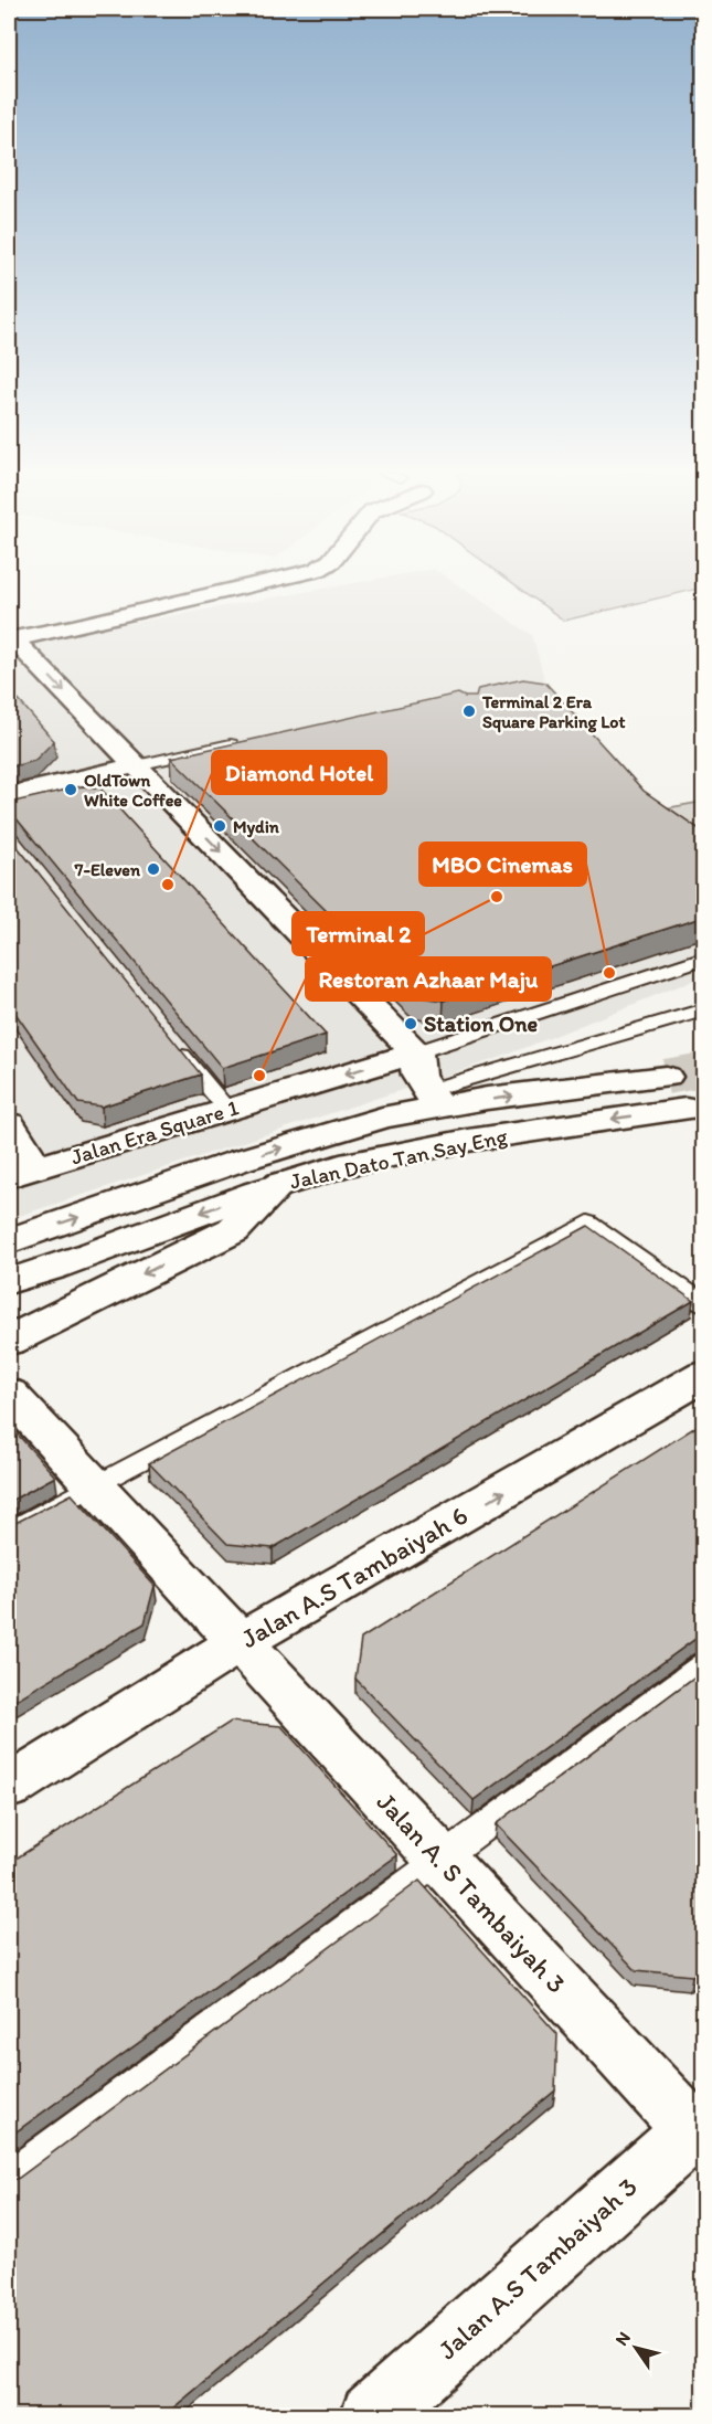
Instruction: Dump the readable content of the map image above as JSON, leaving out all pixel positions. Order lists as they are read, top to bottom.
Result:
{
  "streets": {
    "street": [
      "Jalan Era Square 1",
      "Jalan Dato Tan Say Eng",
      "Jalan A.S Tambaiyah 6",
      "Jalan A. S Tambaiyah 3",
      "Jalan A.S Tambaiyah 3"
    ]
  },
  "crossings": [
    ["Jalan A.S Tambaiyah 6", "Jalan A. S Tambaiyah 3"],
    ["Jalan A. S Tambaiyah 3", "Jalan A.S Tambaiyah 3"]
  ],
  "one_way": ["Jalan Era Square 1", "Jalan A.S Tambaiyah 6"],
  "places": [
    "Terminal 2 Era Square Parking Lot",
    "OldTown White Coffee",
    "Mydin",
    "7-Eleven",
    "Diamond Hotel",
    "Terminal 2",
    "MBO Cinemas",
    "Station One",
    "Restoran Azhaar Maju"
  ],
  "north": "top left"
}
